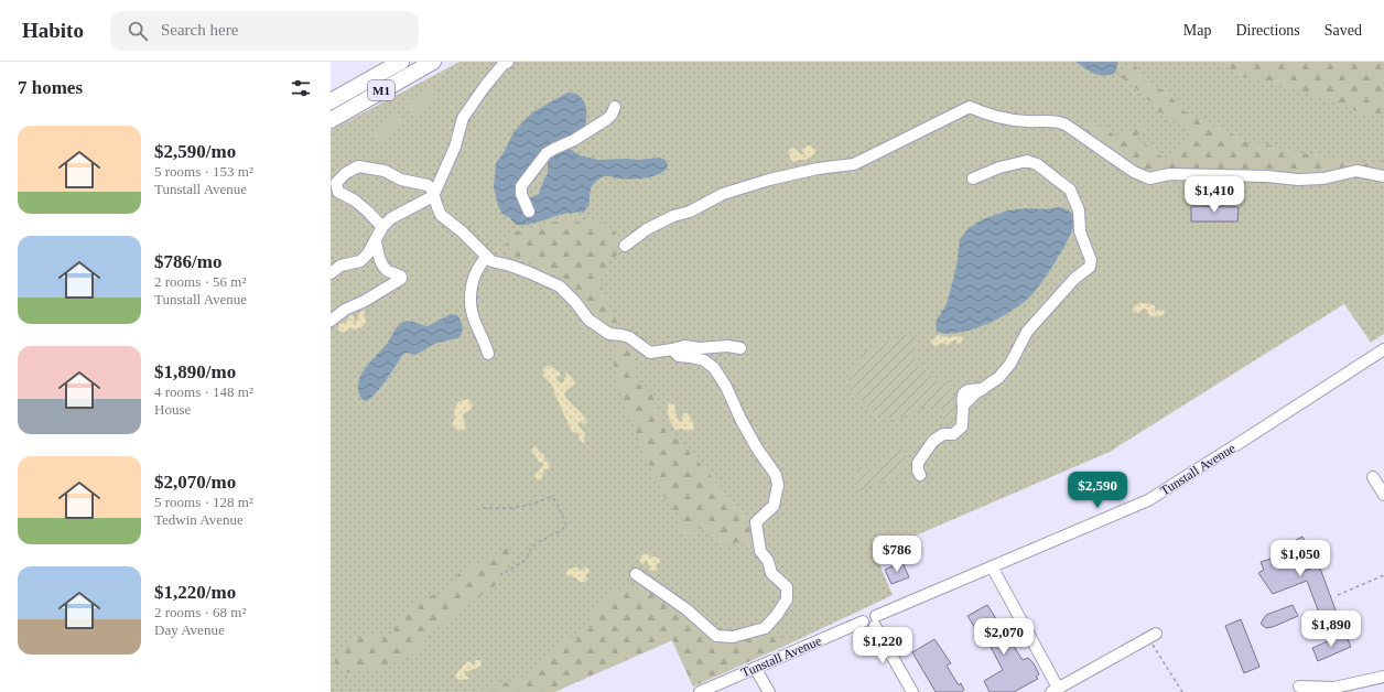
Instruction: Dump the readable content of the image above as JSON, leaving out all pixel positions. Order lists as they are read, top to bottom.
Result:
{
  "streets": {
    "highway": ["M1"],
    "street": ["Tunstall Avenue"]
  },
  "page": {
    "header": "Habito",
    "search": "Search here",
    "nav": ["Map", "Directions", "Saved"],
    "heading": "7 homes",
    "list": [
      {
        "name": "$2,590/mo",
        "note": "5 rooms · 153 m² · Tunstall Avenue"
      },
      {
        "name": "$786/mo",
        "note": "2 rooms · 56 m² · Tunstall Avenue"
      },
      {
        "name": "$1,890/mo",
        "note": "4 rooms · 148 m² · House"
      },
      {
        "name": "$2,070/mo",
        "note": "5 rooms · 128 m² · Tedwin Avenue"
      },
      {
        "name": "$1,220/mo",
        "note": "2 rooms · 68 m² · Day Avenue"
      }
    ],
    "price": [
      "$1,410",
      "$2,590",
      "$786",
      "$1,050",
      "$1,890",
      "$2,070",
      "$1,220"
    ]
  }
}
